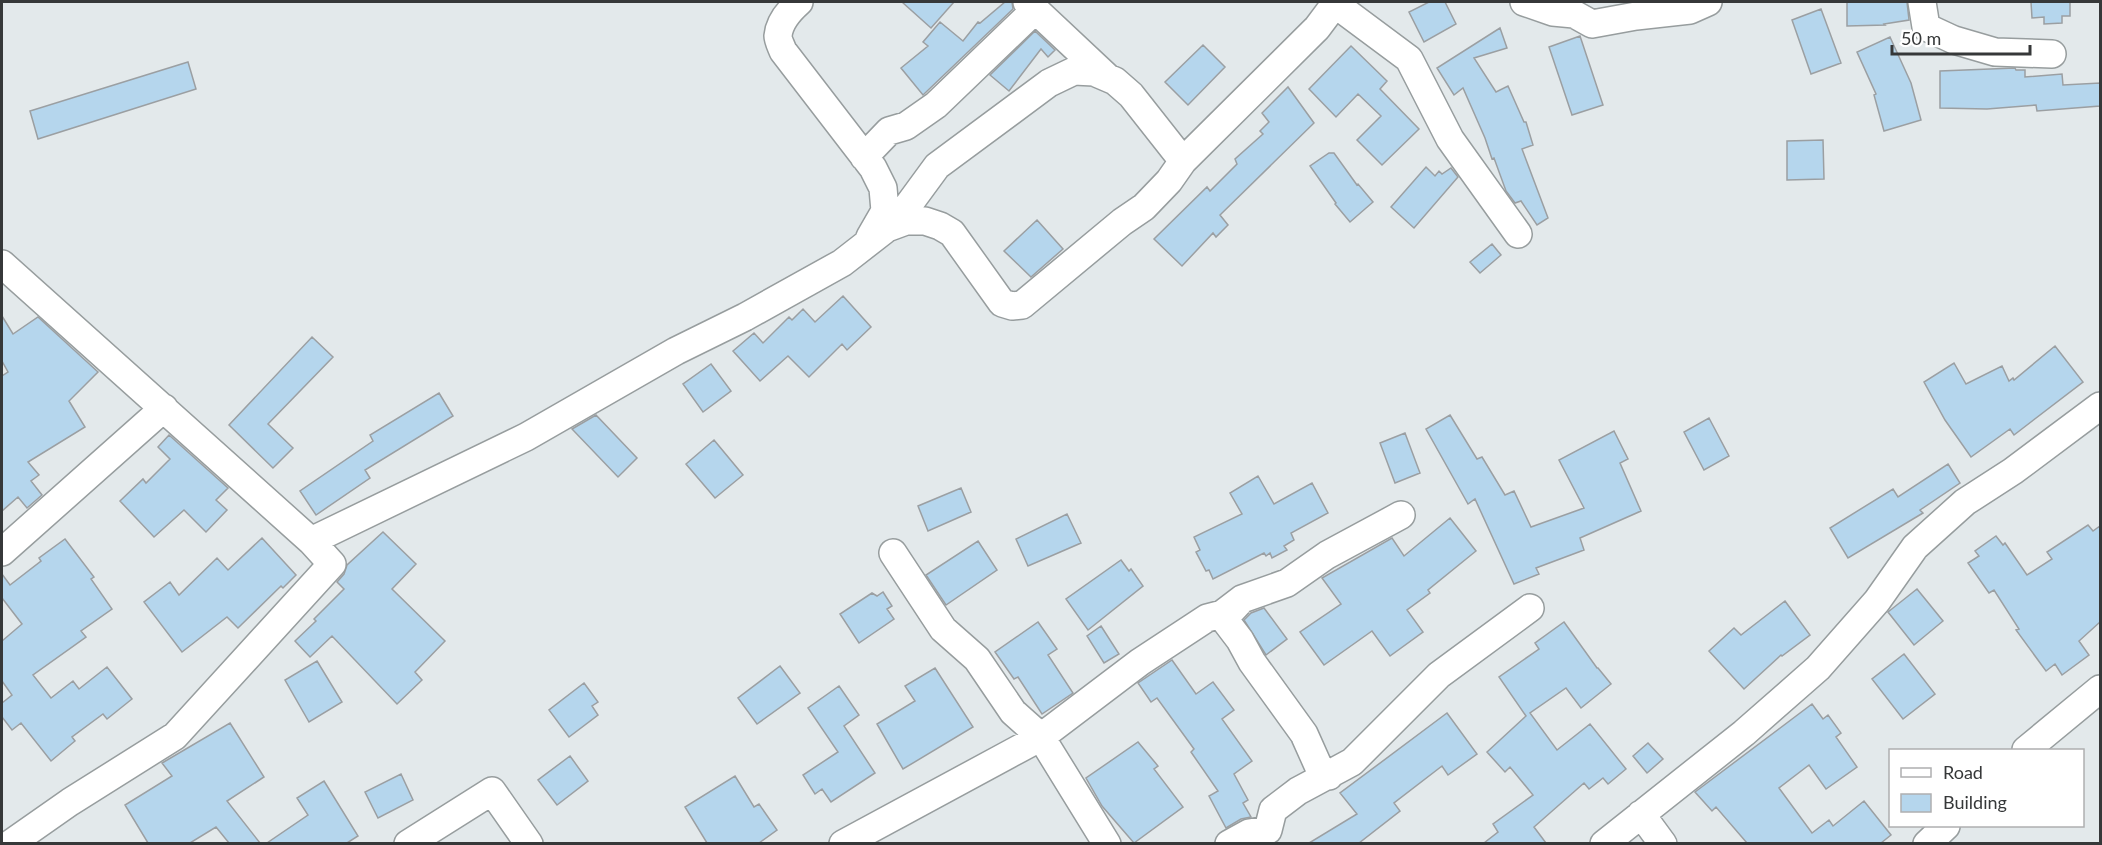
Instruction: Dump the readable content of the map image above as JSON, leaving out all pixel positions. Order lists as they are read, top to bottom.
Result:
{
  "legend": ["Road", "Building"],
  "scale_bar": "50 m"
}
